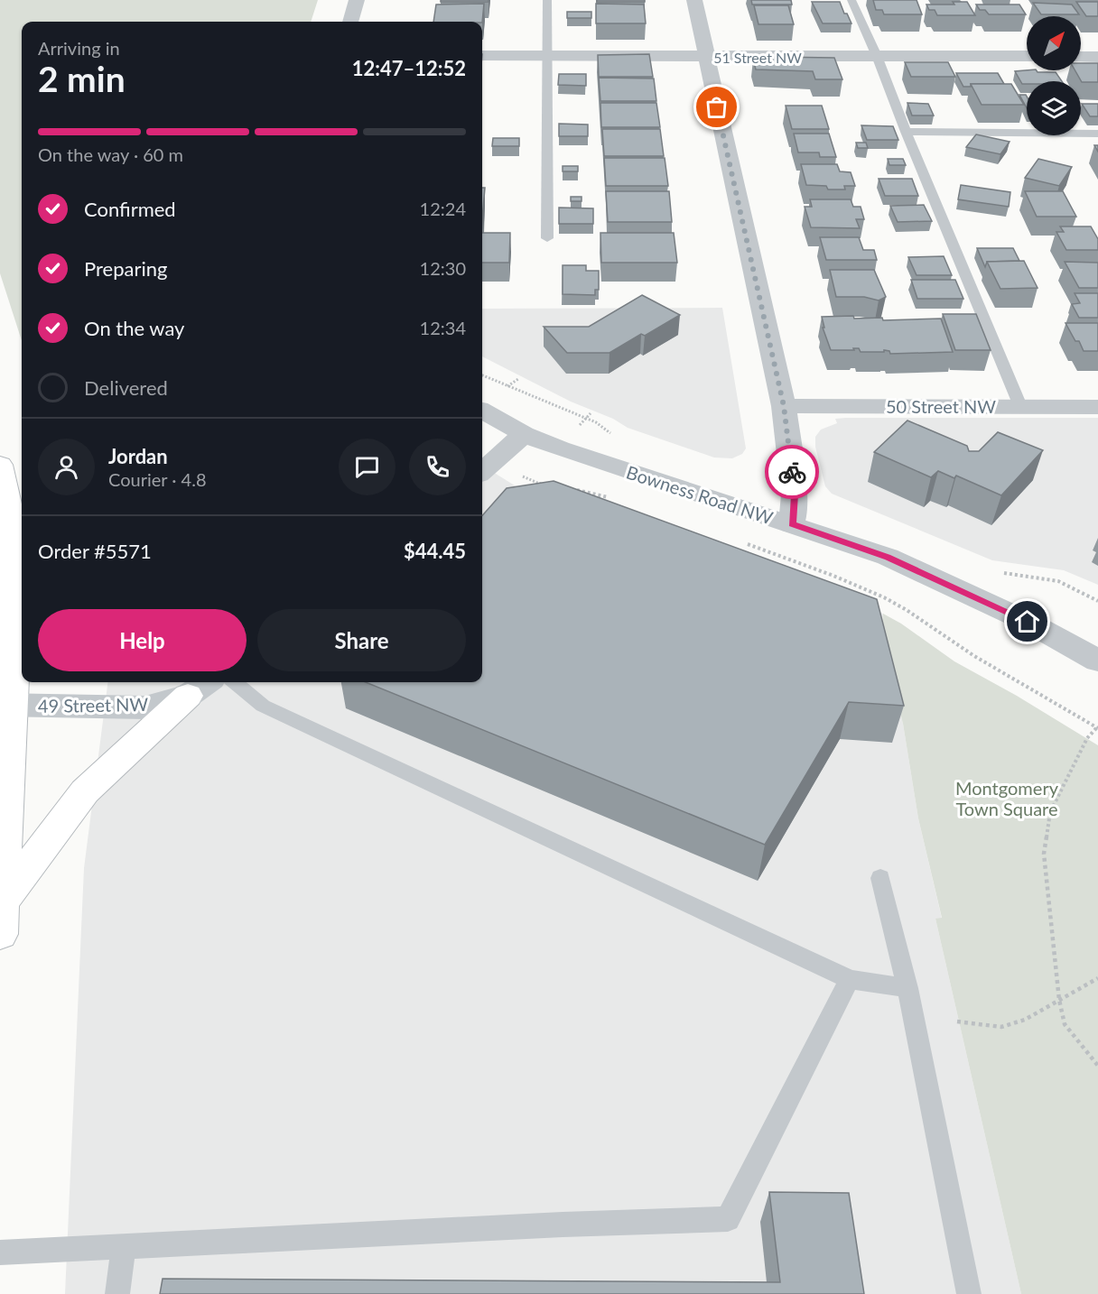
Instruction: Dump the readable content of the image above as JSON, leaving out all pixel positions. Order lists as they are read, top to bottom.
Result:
{
  "streets": {
    "street": [
      "51 Street NW",
      "50 Street NW",
      "Bowness Road NW",
      "49 Street NW"
    ]
  },
  "parks": ["Montgomery Town Square"],
  "north": "top right",
  "page": {
    "heading": ["2 min", "Arriving in", "12:47–12:52"],
    "panel": [
      "Jordan",
      "Courier · 4.8",
      "Order #5571",
      "$44.45"
    ],
    "bar": "On the way · 60 m",
    "list": [
      ["Confirmed", "12:24"],
      ["Preparing", "12:30"],
      ["On the way", "12:34"],
      "Delivered"
    ],
    "buttons": ["Help", "Share"]
  }
}
